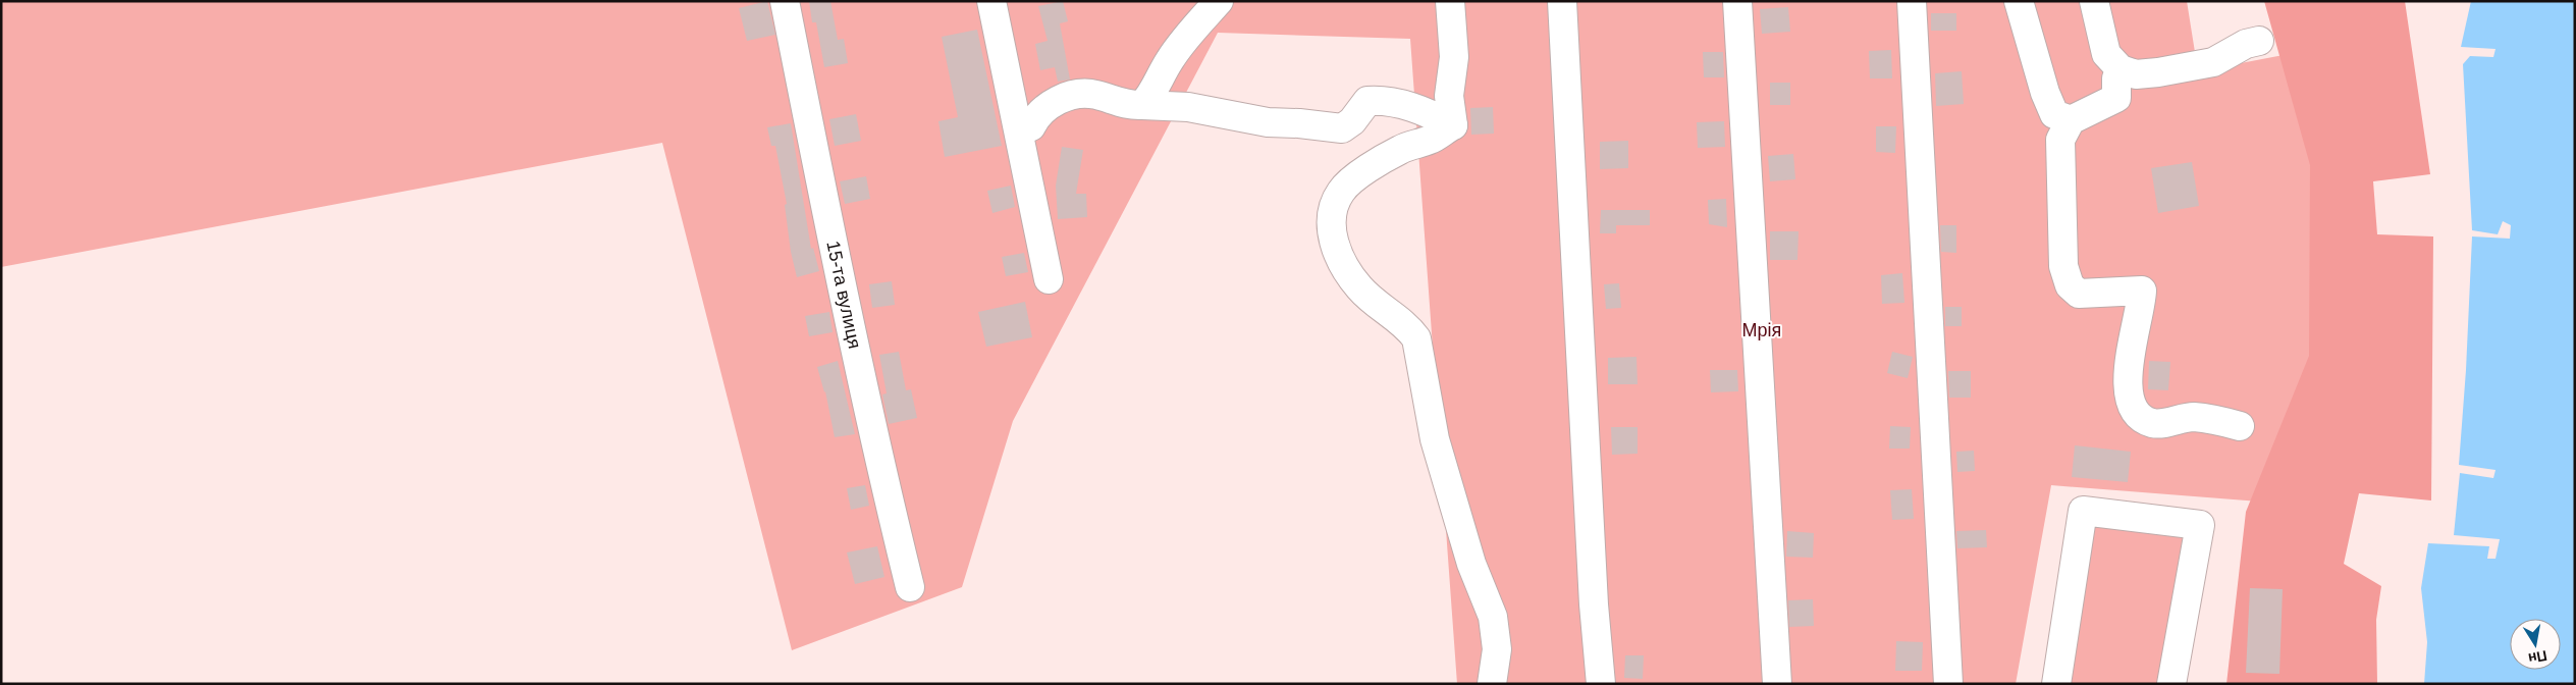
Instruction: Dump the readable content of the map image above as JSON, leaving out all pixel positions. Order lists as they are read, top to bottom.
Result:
{
  "streets": {
    "street": ["15-та вулиця"]
  },
  "parks": ["Мрія"],
  "north": "bottom"
}
